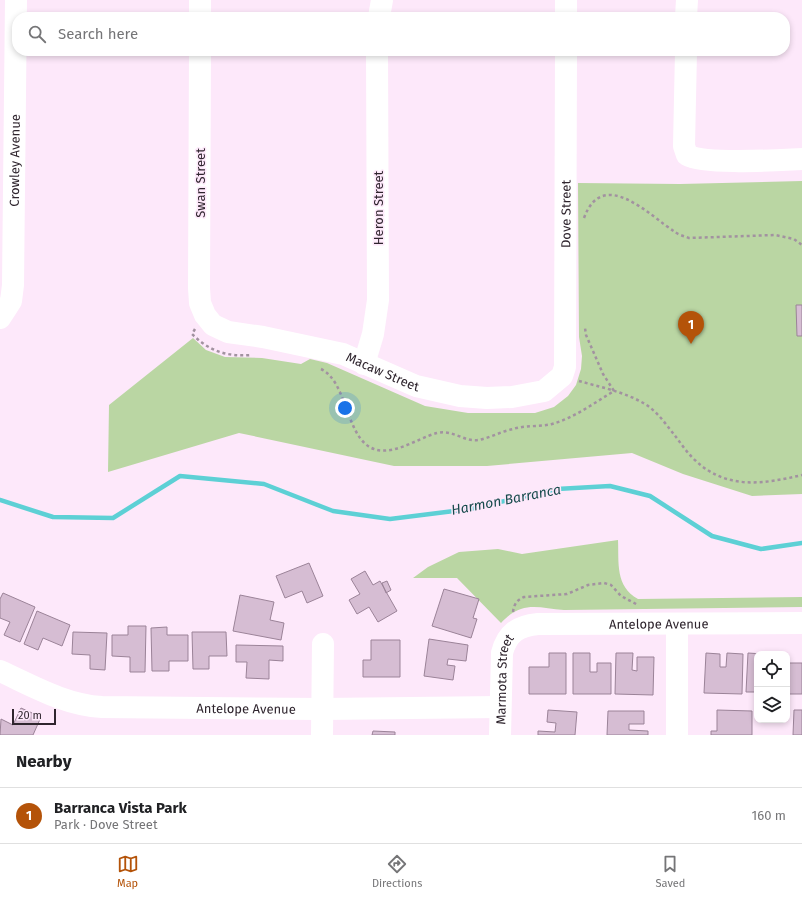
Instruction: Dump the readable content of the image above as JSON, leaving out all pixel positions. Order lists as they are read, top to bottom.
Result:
{
  "streets": {
    "street": [
      "Crowley Avenue",
      "Swan Street",
      "Heron Street",
      "Dove Street",
      "Macaw Street",
      "Antelope Avenue",
      "Marmota Street"
    ]
  },
  "crossings": [
    ["Swan Street", "Macaw Street"],
    ["Heron Street", "Macaw Street"],
    ["Dove Street", "Macaw Street"],
    ["Antelope Avenue", "Marmota Street"]
  ],
  "water": ["Harmon Barranca"],
  "scale_bar": "20 m",
  "page": {
    "search": "Search here",
    "pins": "1",
    "scale": "20 m",
    "heading": "Nearby",
    "list": [
      {
        "mark": "1",
        "name": "Barranca Vista Park",
        "note": "Park · Dove Street",
        "value": "160 m"
      }
    ],
    "nav": ["Map", "Directions", "Saved"]
  }
}
